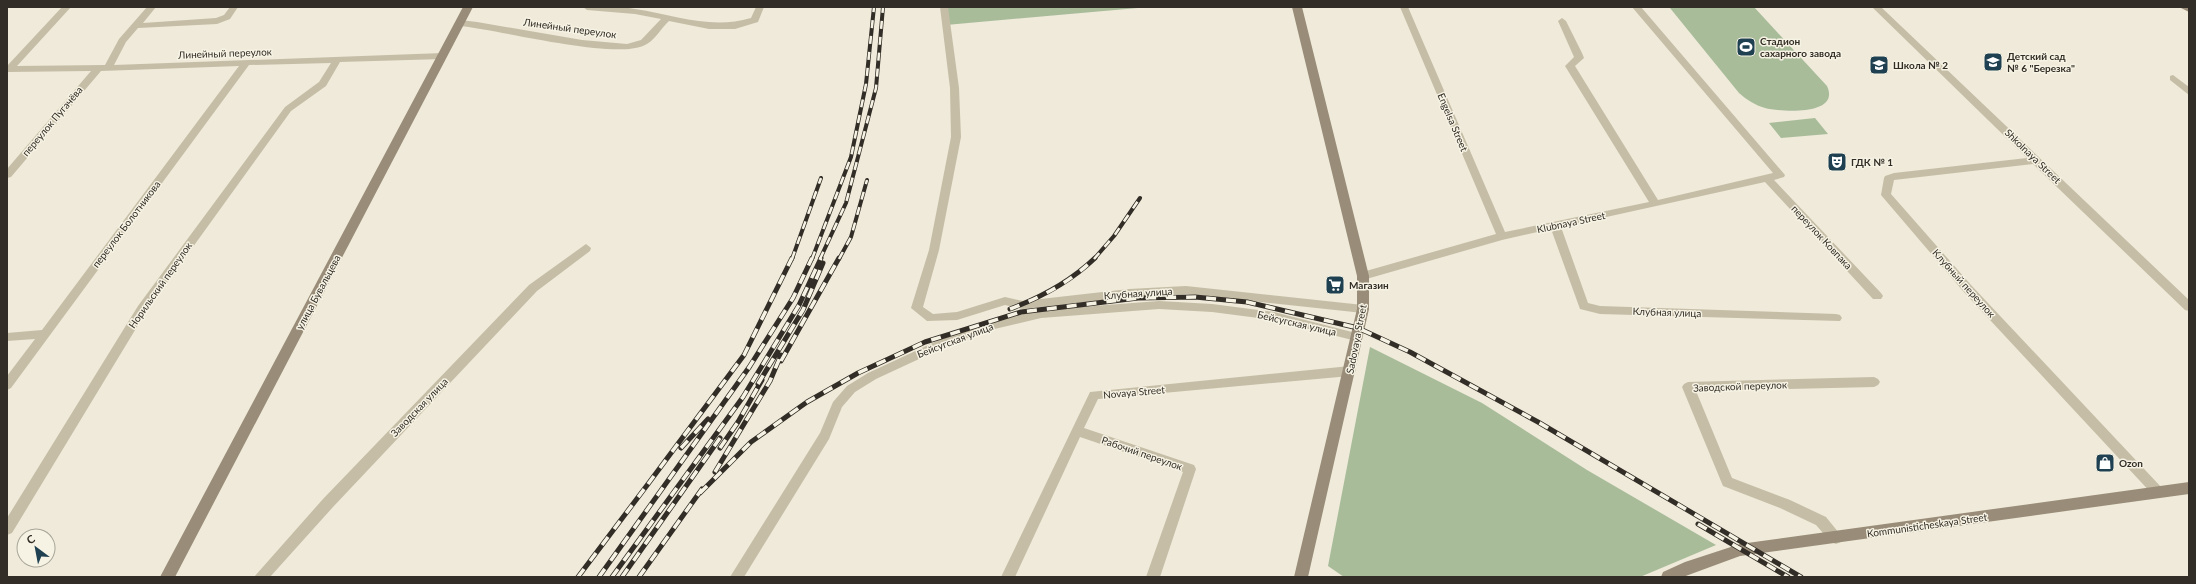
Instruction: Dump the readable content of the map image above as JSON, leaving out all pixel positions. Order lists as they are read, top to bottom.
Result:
{
  "streets": {
    "street": [
      "Линейный переулок",
      "переулок Пугачёва",
      "Engelsa Street",
      "Shkolnaya Street",
      "Klubnaya Street",
      "переулок Болотникова",
      "переулок Ковпака",
      "Клубный переулок",
      "Норильский переулок",
      "улица Бувальцева",
      "Клубная улица",
      "Бейсугская улица",
      "Sadovaya Street",
      "Заводской переулок",
      "Novaya Street",
      "Заводская улица",
      "Рабочий переулок",
      "Kommunisticheskaya Street"
    ]
  },
  "crossings": [
    ["Линейный переулок", "переулок Пугачёва"],
    ["Линейный переулок", "переулок Болотникова"],
    ["Линейный переулок", "Норильский переулок"],
    ["Линейный переулок", "улица Бувальцева"],
    ["Engelsa Street", "Klubnaya Street"],
    ["Shkolnaya Street", "Клубный переулок"],
    ["Klubnaya Street", "переулок Ковпака"],
    ["Klubnaya Street", "Клубная улица"],
    ["Klubnaya Street", "Sadovaya Street"],
    ["Клубный переулок", "Kommunisticheskaya Street"],
    ["Клубная улица", "Sadovaya Street"],
    ["Бейсугская улица", "Sadovaya Street"],
    ["Sadovaya Street", "Novaya Street"],
    ["Заводской переулок", "Kommunisticheskaya Street"],
    ["Novaya Street", "Рабочий переулок"]
  ],
  "places": {
    "sports": ["Стадион сахарного завода"],
    "school or university": ["Детский сад № 6 \"Березка\"", "Школа № 2"],
    "theatre": ["ГДК № 1"],
    "supermarket": ["Магазин"],
    "shop": ["Ozon"]
  },
  "north": "top left"
}
